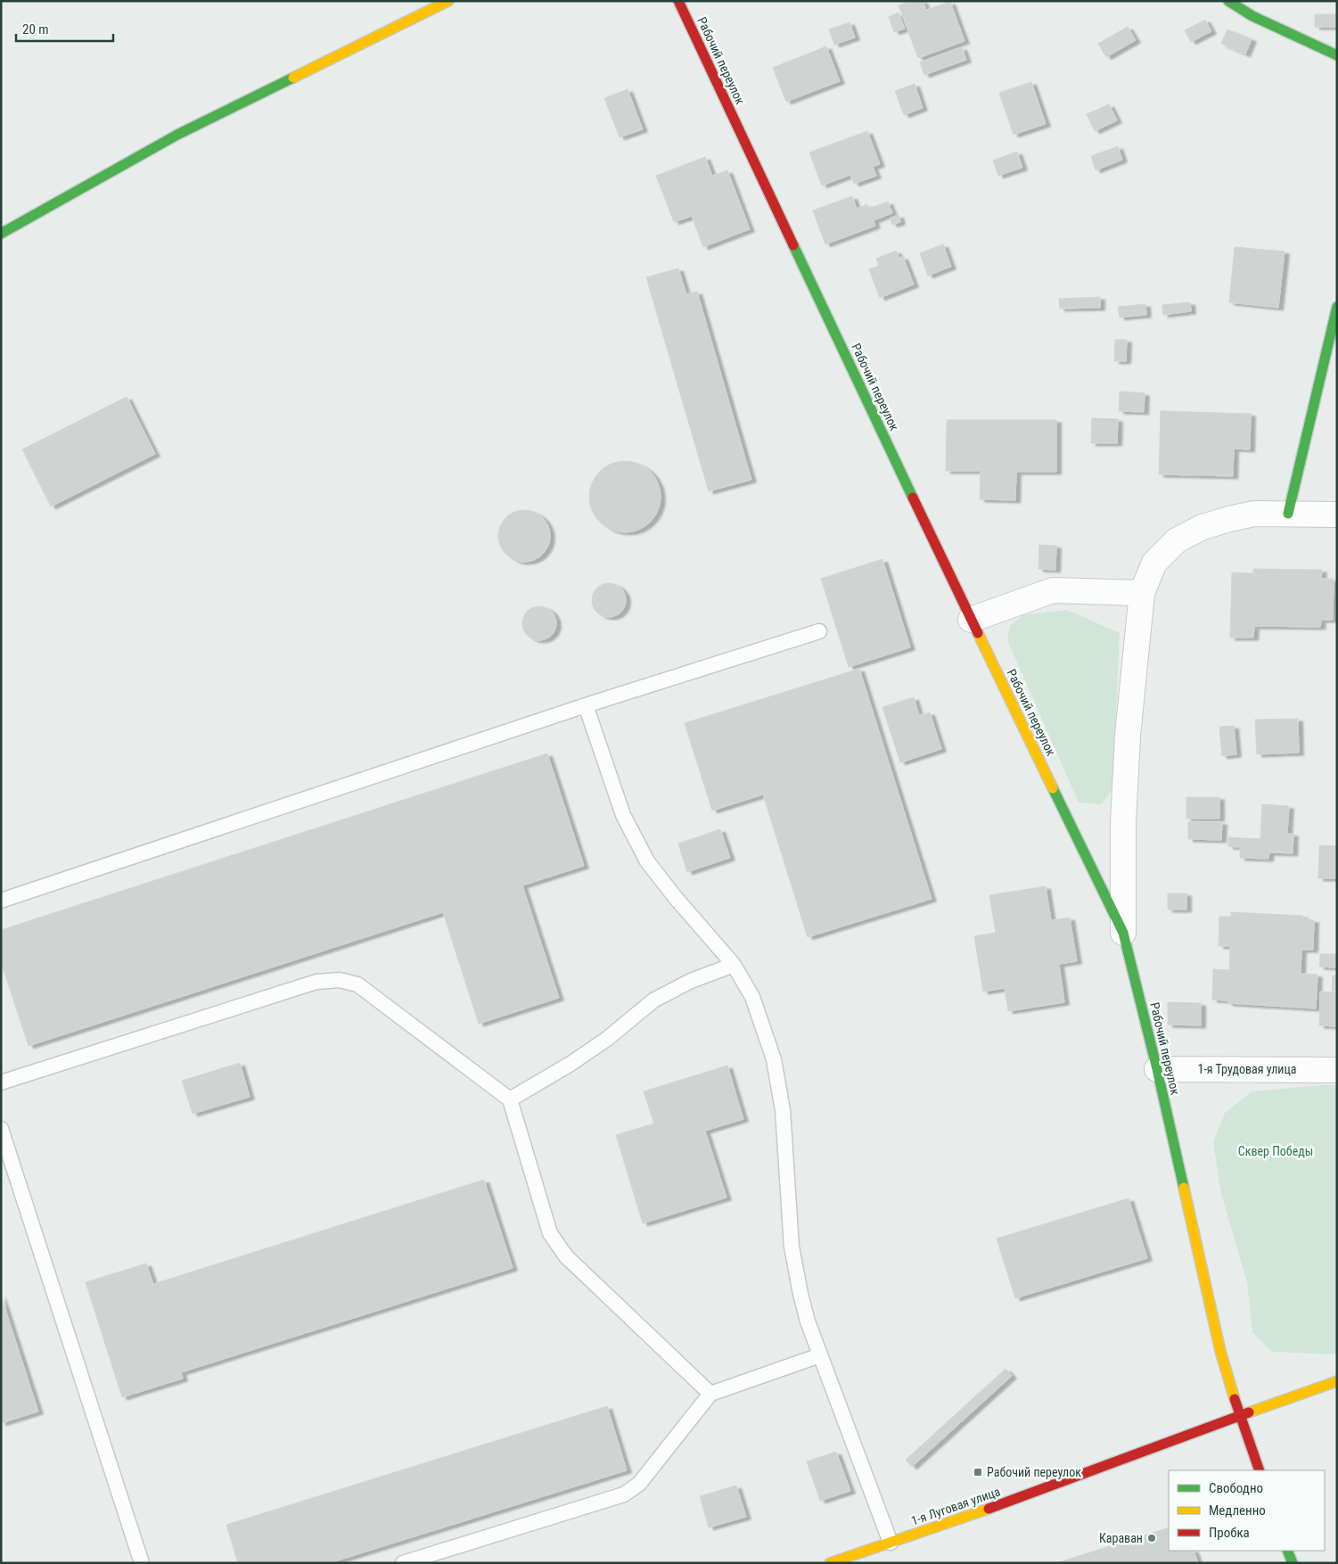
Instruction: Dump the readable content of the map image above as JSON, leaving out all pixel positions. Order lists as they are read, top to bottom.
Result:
{
  "streets": {
    "street": ["Рабочий переулок", "1-я Трудовая улица", "1-я Луговая улица"]
  },
  "crossings": [
    ["Рабочий переулок", "1-я Трудовая улица"],
    ["Рабочий переулок", "1-я Луговая улица"]
  ],
  "parks": ["Сквер Победы"],
  "places": {
    "transit": ["Рабочий переулок"],
    "other": ["Караван"]
  },
  "legend": ["Свободно", "Медленно", "Пробка"],
  "scale_bar": "20 m"
}
